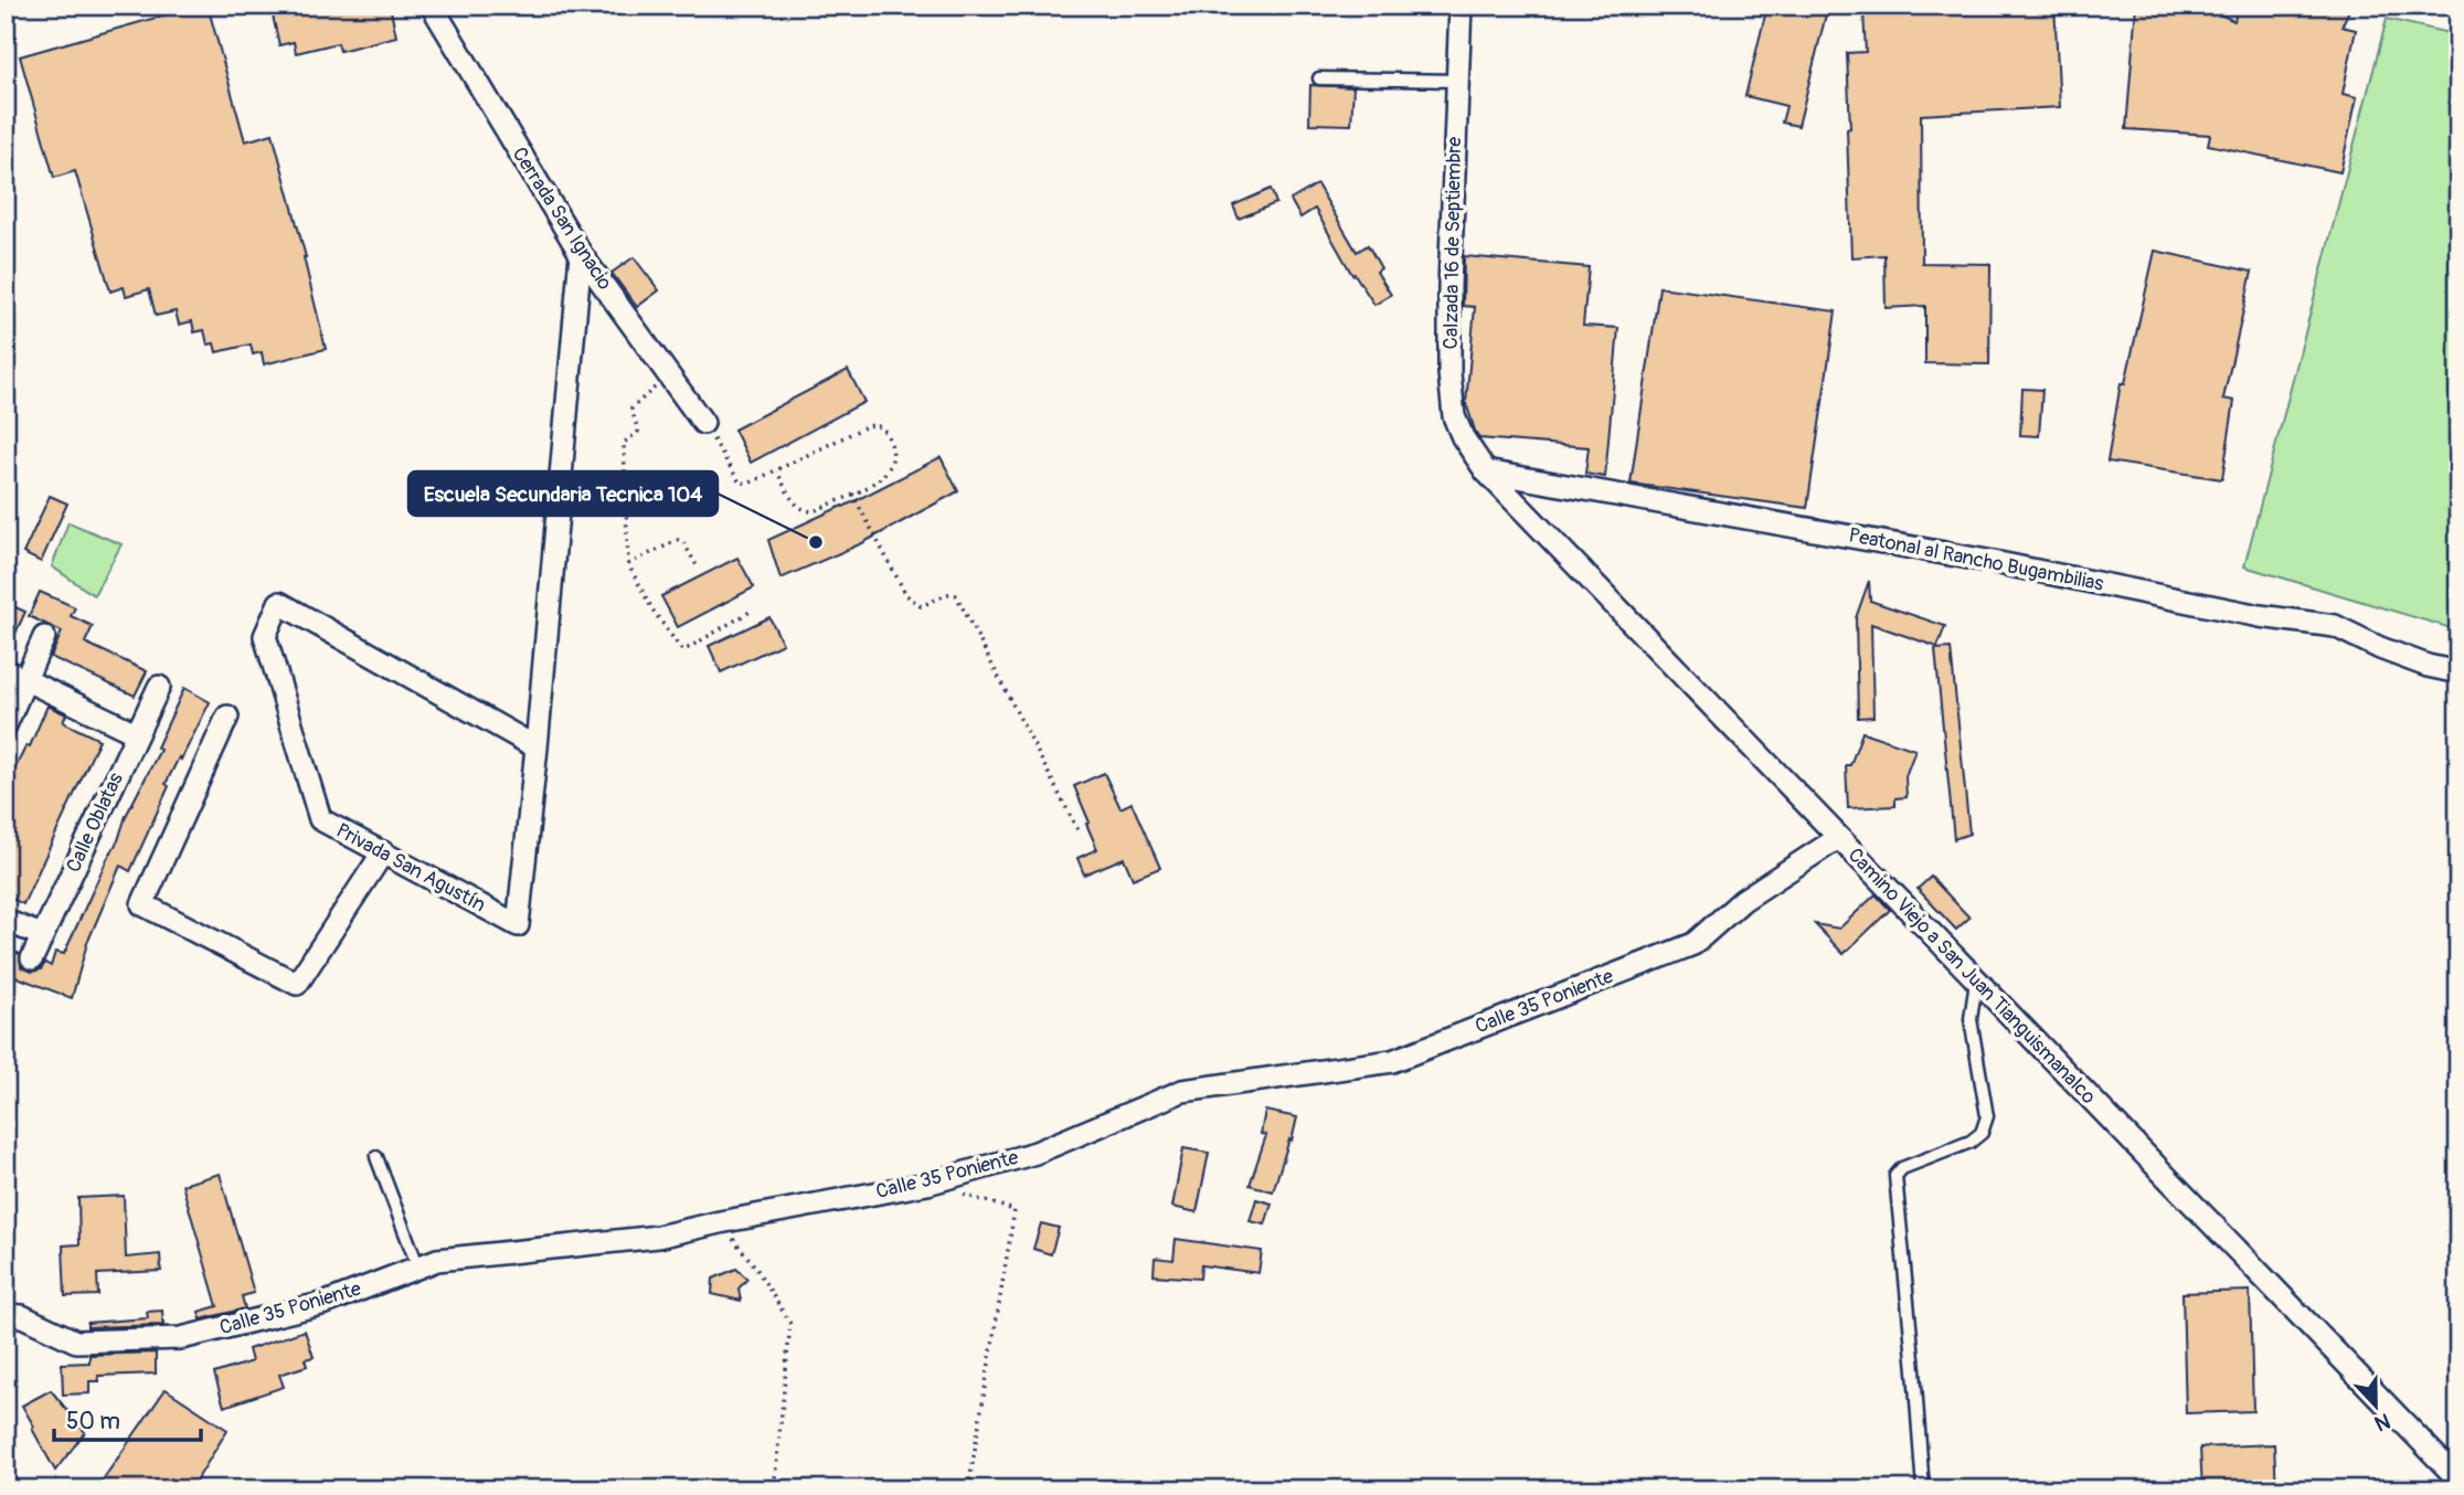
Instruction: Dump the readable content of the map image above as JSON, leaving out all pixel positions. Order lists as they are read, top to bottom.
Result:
{
  "streets": {
    "street": [
      "Cerrada San Ignacio",
      "Calzada 16 de Septiembre",
      "Peatonal al Rancho Bugambilias",
      "Calle Oblatas",
      "Privada San Agustín",
      "Camino Viejo a San Juan Tianguismanalco",
      "Calle 35 Poniente"
    ]
  },
  "crossings": [
    ["Cerrada San Ignacio", "Privada San Agustín"],
    ["Calzada 16 de Septiembre", "Peatonal al Rancho Bugambilias"],
    ["Calzada 16 de Septiembre", "Camino Viejo a San Juan Tianguismanalco"],
    ["Peatonal al Rancho Bugambilias", "Camino Viejo a San Juan Tianguismanalco"],
    ["Camino Viejo a San Juan Tianguismanalco", "Calle 35 Poniente"]
  ],
  "places": ["Escuela Secundaria Tecnica 104"],
  "scale_bar": "50 m",
  "north": "bottom"
}
